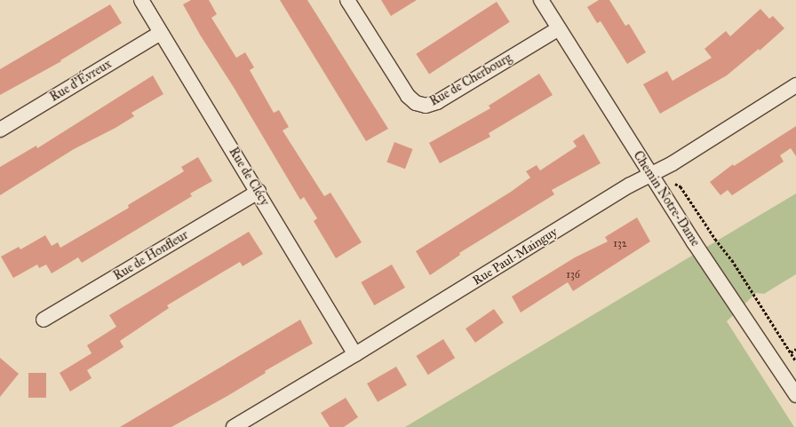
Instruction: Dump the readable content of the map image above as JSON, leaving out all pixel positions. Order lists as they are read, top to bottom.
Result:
{
  "streets": {
    "street": [
      "Rue de Cherbourg",
      "Rue d'Évreux",
      "Rue de Clécy",
      "Chemin Notre-Dame",
      "Rue de Honfleur",
      "Rue Paul-Mainguy"
    ]
  },
  "crossings": [
    ["Rue de Cherbourg", "Chemin Notre-Dame"],
    ["Rue d'Évreux", "Rue de Clécy"],
    ["Rue de Clécy", "Rue de Honfleur"],
    ["Rue de Clécy", "Rue Paul-Mainguy"],
    ["Chemin Notre-Dame", "Rue Paul-Mainguy"]
  ],
  "house_numbers": ["132", "136"]
}
